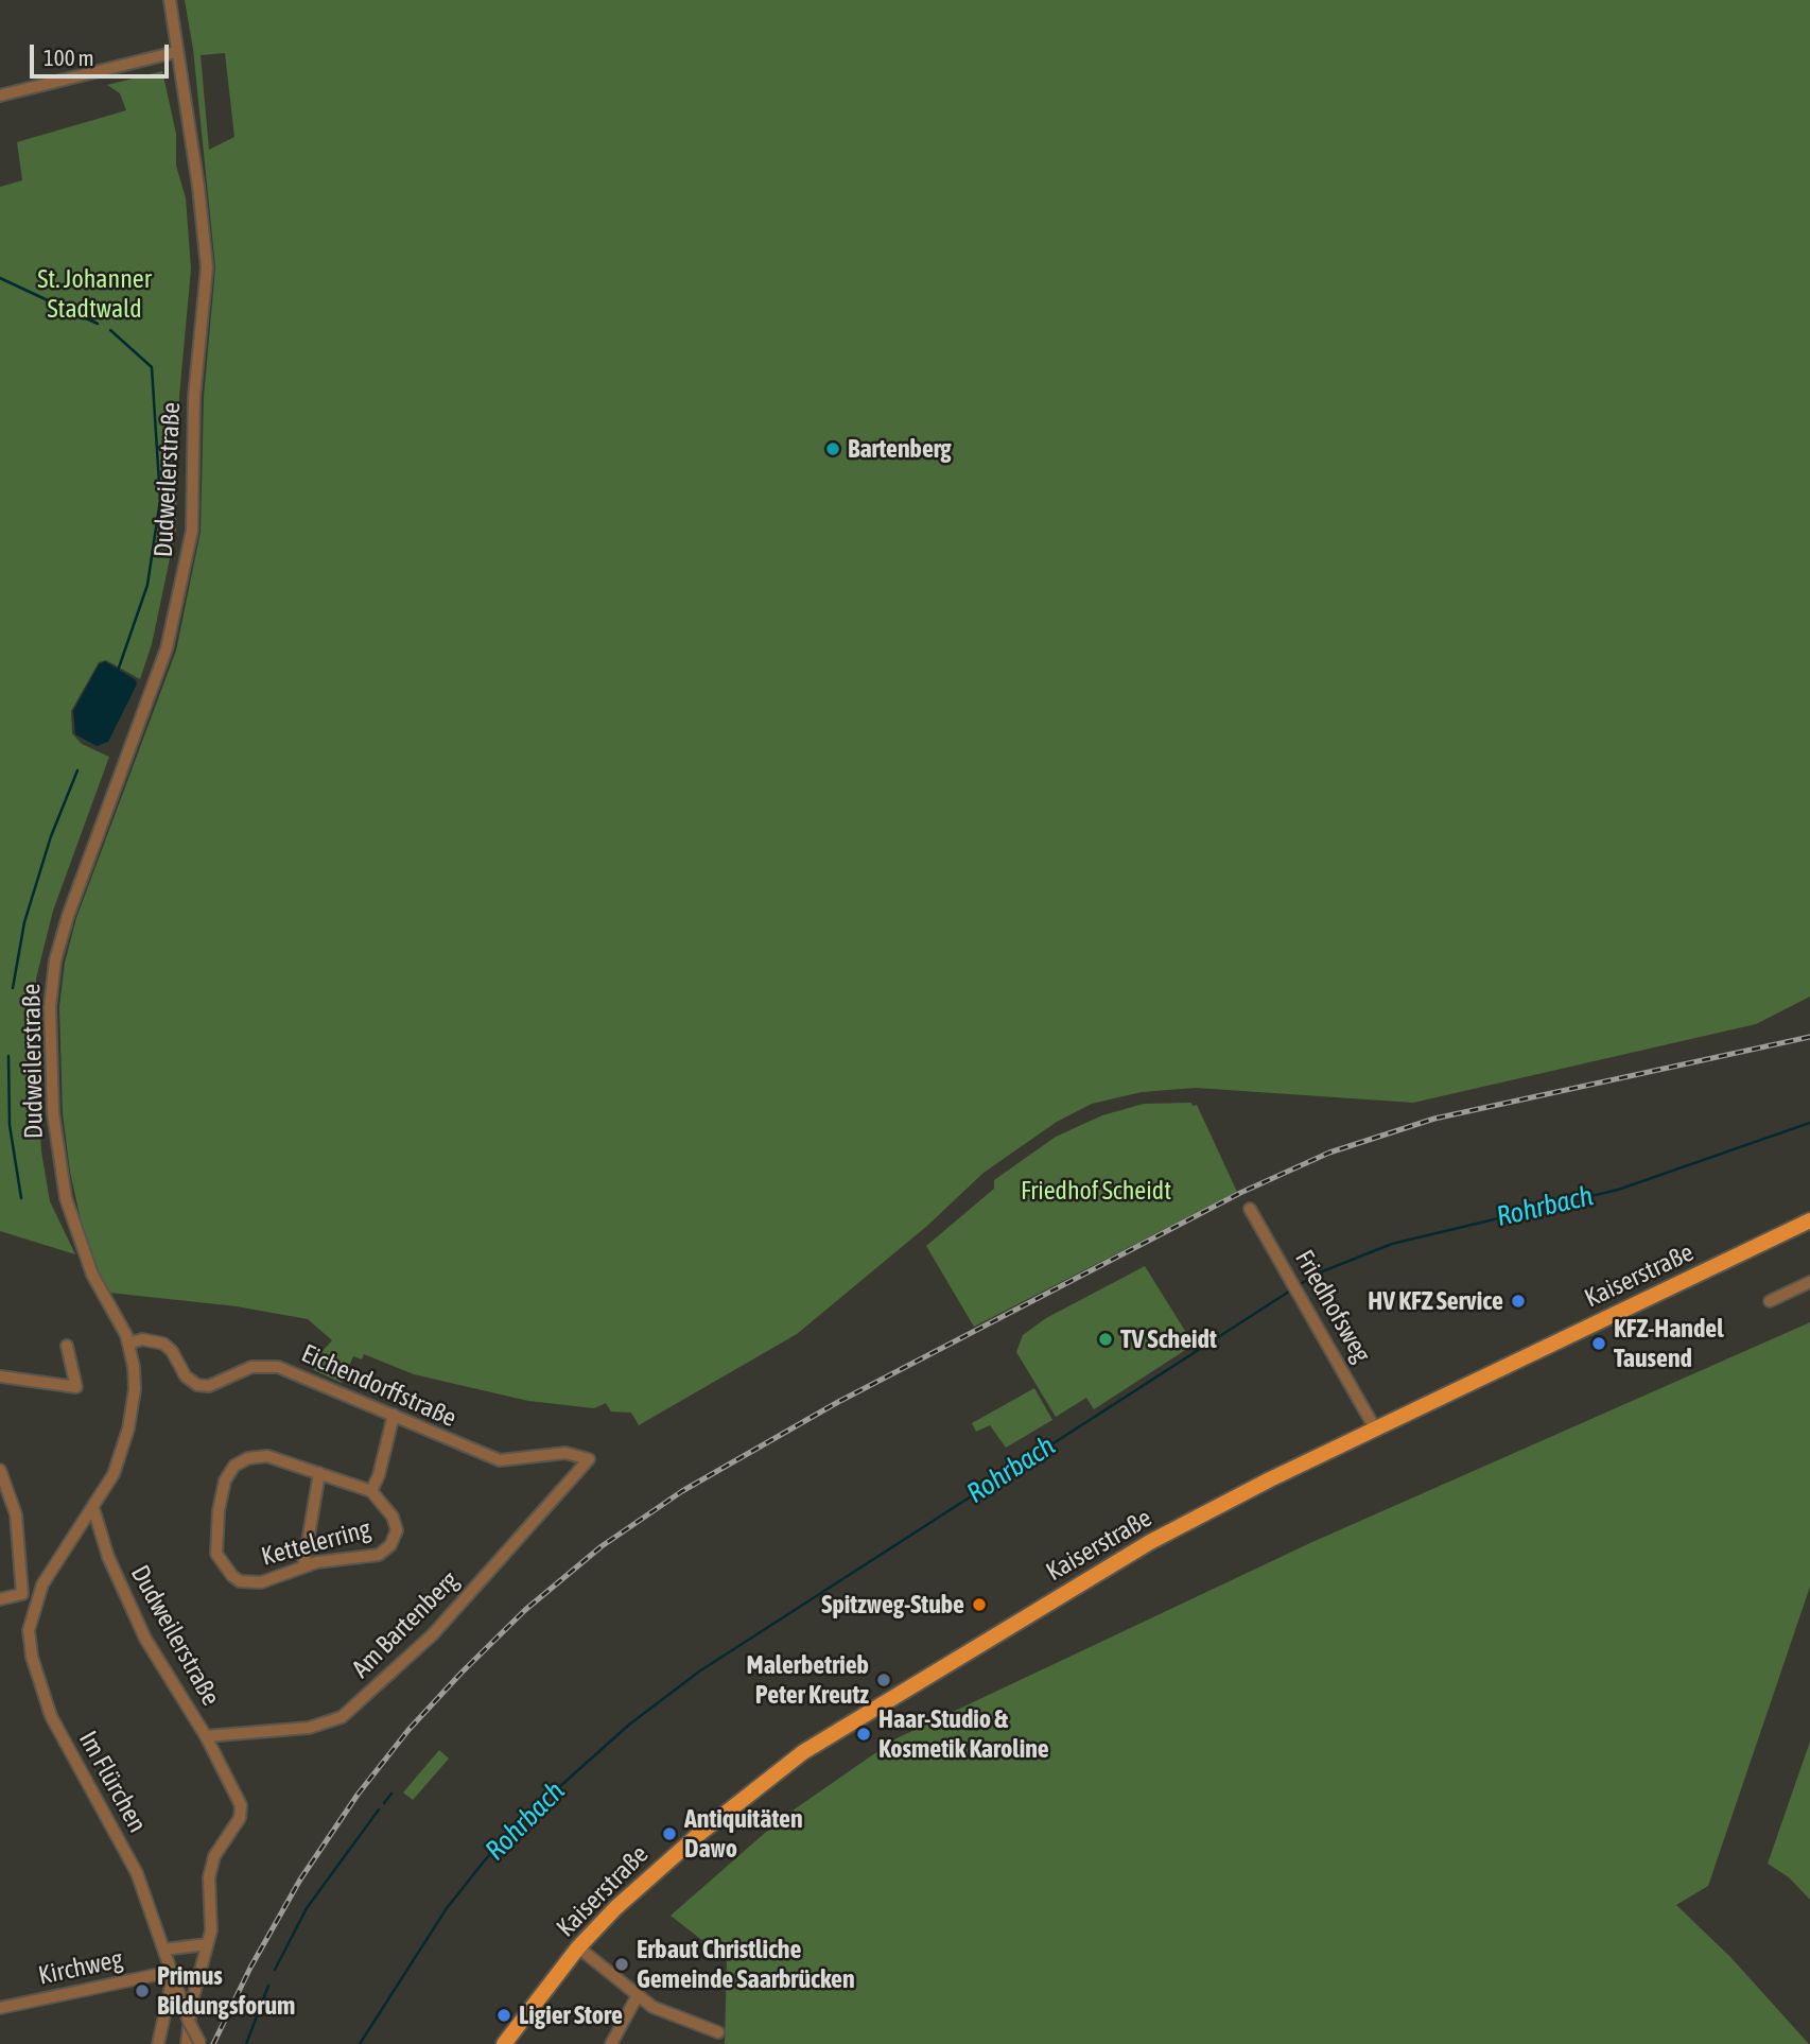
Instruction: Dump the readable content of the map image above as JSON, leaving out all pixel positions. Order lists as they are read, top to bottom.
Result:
{
  "streets": {
    "main road": ["Kaiserstraße"],
    "street": [
      "Dudweilerstraße",
      "Friedhofsweg",
      "Eichendorffstraße",
      "Kettelerring",
      "Am Bartenberg",
      "Im Flürchen",
      "Kirchweg"
    ]
  },
  "crossings": [
    ["Dudweilerstraße", "Eichendorffstraße"],
    ["Dudweilerstraße", "Am Bartenberg"],
    ["Dudweilerstraße", "Im Flürchen"],
    ["Kaiserstraße", "Friedhofsweg"],
    ["Eichendorffstraße", "Kettelerring"],
    ["Eichendorffstraße", "Am Bartenberg"],
    ["Im Flürchen", "Kirchweg"]
  ],
  "water": ["Rohrbach"],
  "parks": ["St. Johanner Stadtwald", "Friedhof Scheidt"],
  "places": [
    "Bartenberg",
    "HV KFZ Service",
    "TV Scheidt",
    "KFZ-Handel Tausend",
    "Spitzweg-Stube",
    "Malerbetrieb Peter Kreutz",
    "Haar-Studio & Kosmetik Karoline",
    "Antiquitäten Dawo",
    "Erbaut Christliche Gemeinde Saarbrücken",
    "Primus Bildungsforum",
    "Ligier Store"
  ],
  "scale_bar": "100 m"
}
